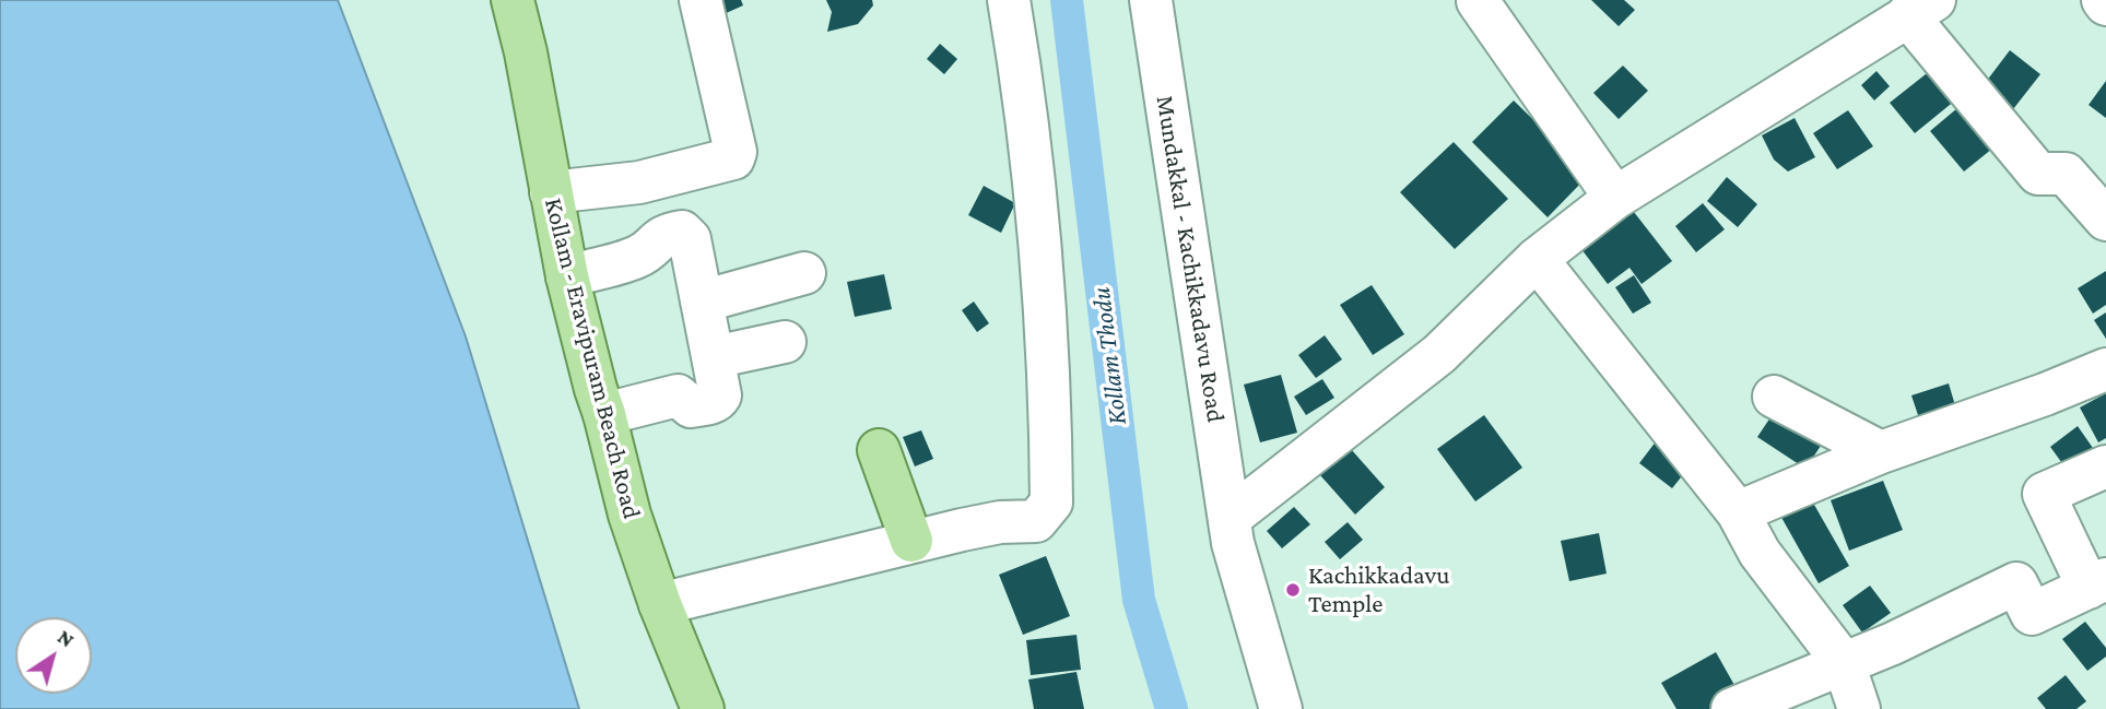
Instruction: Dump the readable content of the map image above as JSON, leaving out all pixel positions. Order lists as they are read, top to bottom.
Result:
{
  "streets": {
    "main road": ["Kollam - Eravipuram Beach Road"],
    "street": ["Mundakkal - Kachikkadavu Road"]
  },
  "water": ["Kollam Thodu"],
  "places": ["Kachikkadavu Temple"],
  "north": "top right"
}
